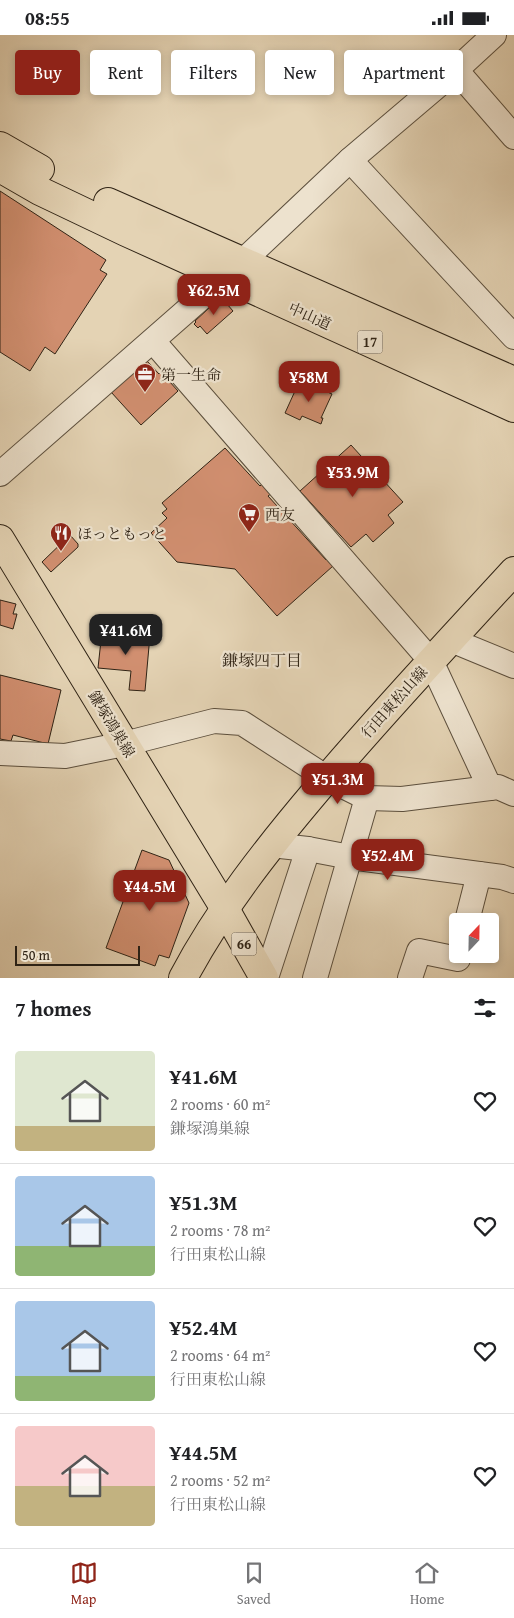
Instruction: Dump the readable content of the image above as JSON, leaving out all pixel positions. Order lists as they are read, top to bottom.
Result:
{
  "streets": {
    "main road": [
      "中山道",
      "17",
      "行田東松山線",
      "鎌塚鴻巣線",
      "66"
    ]
  },
  "crossings": [
    ["行田東松山線", "鎌塚鴻巣線"],
    ["行田東松山線", "66"],
    ["鎌塚鴻巣線", "66"]
  ],
  "districts": ["鎌塚四丁目"],
  "places": {
    "office": ["第一生命"],
    "supermarket": ["西友"],
    "restaurant": ["ほっともっと"]
  },
  "scale_bar": "50 m",
  "north": "top",
  "page": {
    "status": "08:55",
    "chip": [
      "Buy",
      "Rent",
      "Filters",
      "New",
      "Apartment"
    ],
    "price": [
      "¥62.5M",
      "¥58M",
      "¥53.9M",
      "¥41.6M",
      "¥51.3M",
      "¥52.4M",
      "¥44.5M"
    ],
    "scale": "50 m",
    "heading": "7 homes",
    "list": [
      {
        "name": "¥41.6M",
        "note": "2 rooms · 60 m² · 鎌塚鴻巣線"
      },
      {
        "name": "¥51.3M",
        "note": "2 rooms · 78 m² · 行田東松山線"
      },
      {
        "name": "¥52.4M",
        "note": "2 rooms · 64 m² · 行田東松山線"
      },
      {
        "name": "¥44.5M",
        "note": "2 rooms · 52 m² · 行田東松山線"
      }
    ],
    "tabs": ["Map", "Saved", "Home"]
  }
}
